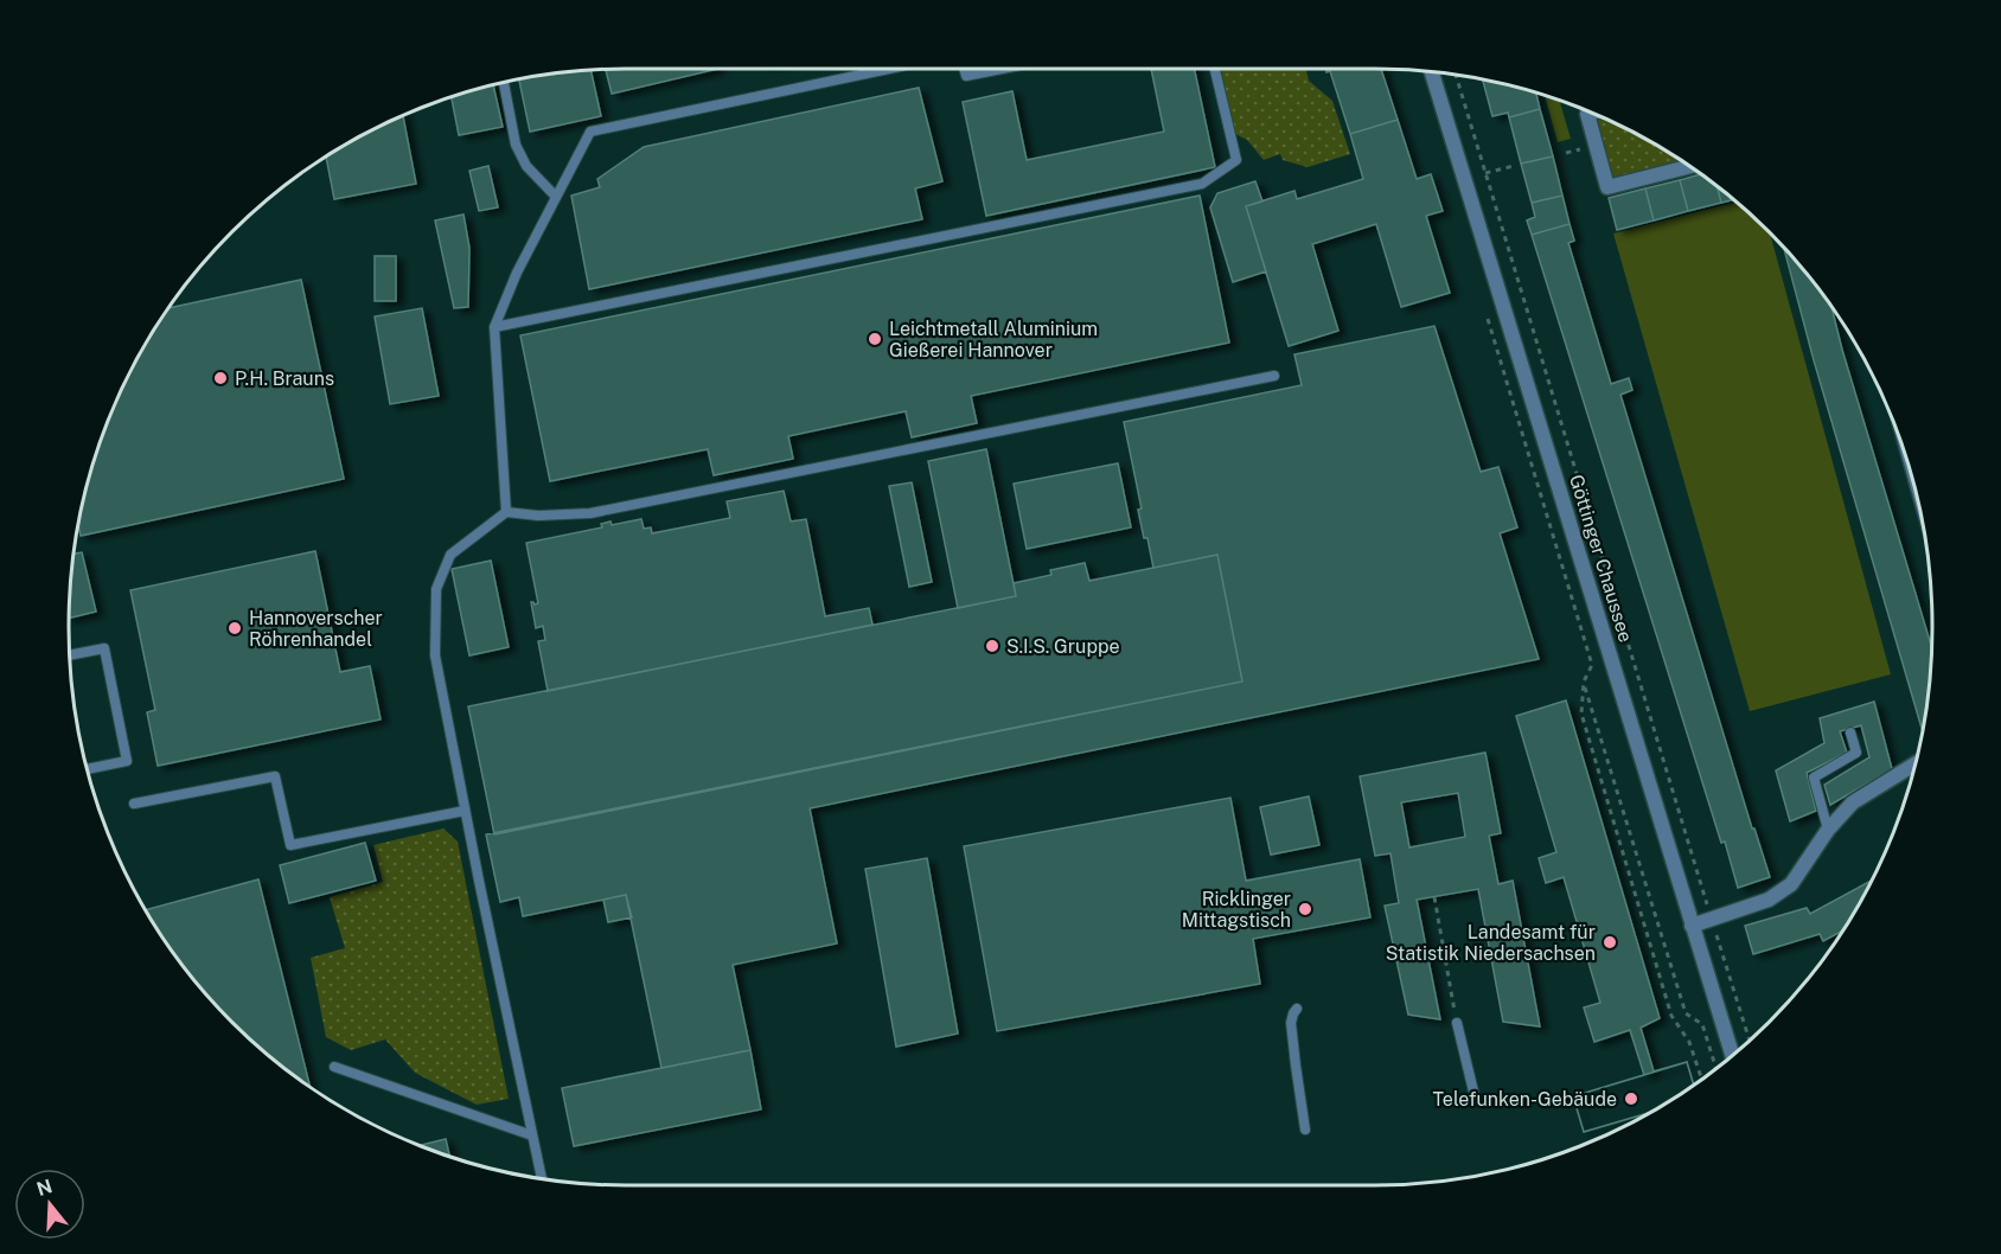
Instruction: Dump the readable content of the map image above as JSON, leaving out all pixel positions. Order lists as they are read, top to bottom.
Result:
{
  "streets": {
    "street": ["Göttinger Chaussee"]
  },
  "places": [
    "Leichtmetall Aluminium Gießerei Hannover",
    "P.H. Brauns",
    "Hannoverscher Röhrenhandel",
    "S.I.S. Gruppe",
    "Ricklinger Mittagstisch",
    "Landesamt für Statistik Niedersachsen",
    "Telefunken-Gebäude"
  ],
  "north": "top"
}
